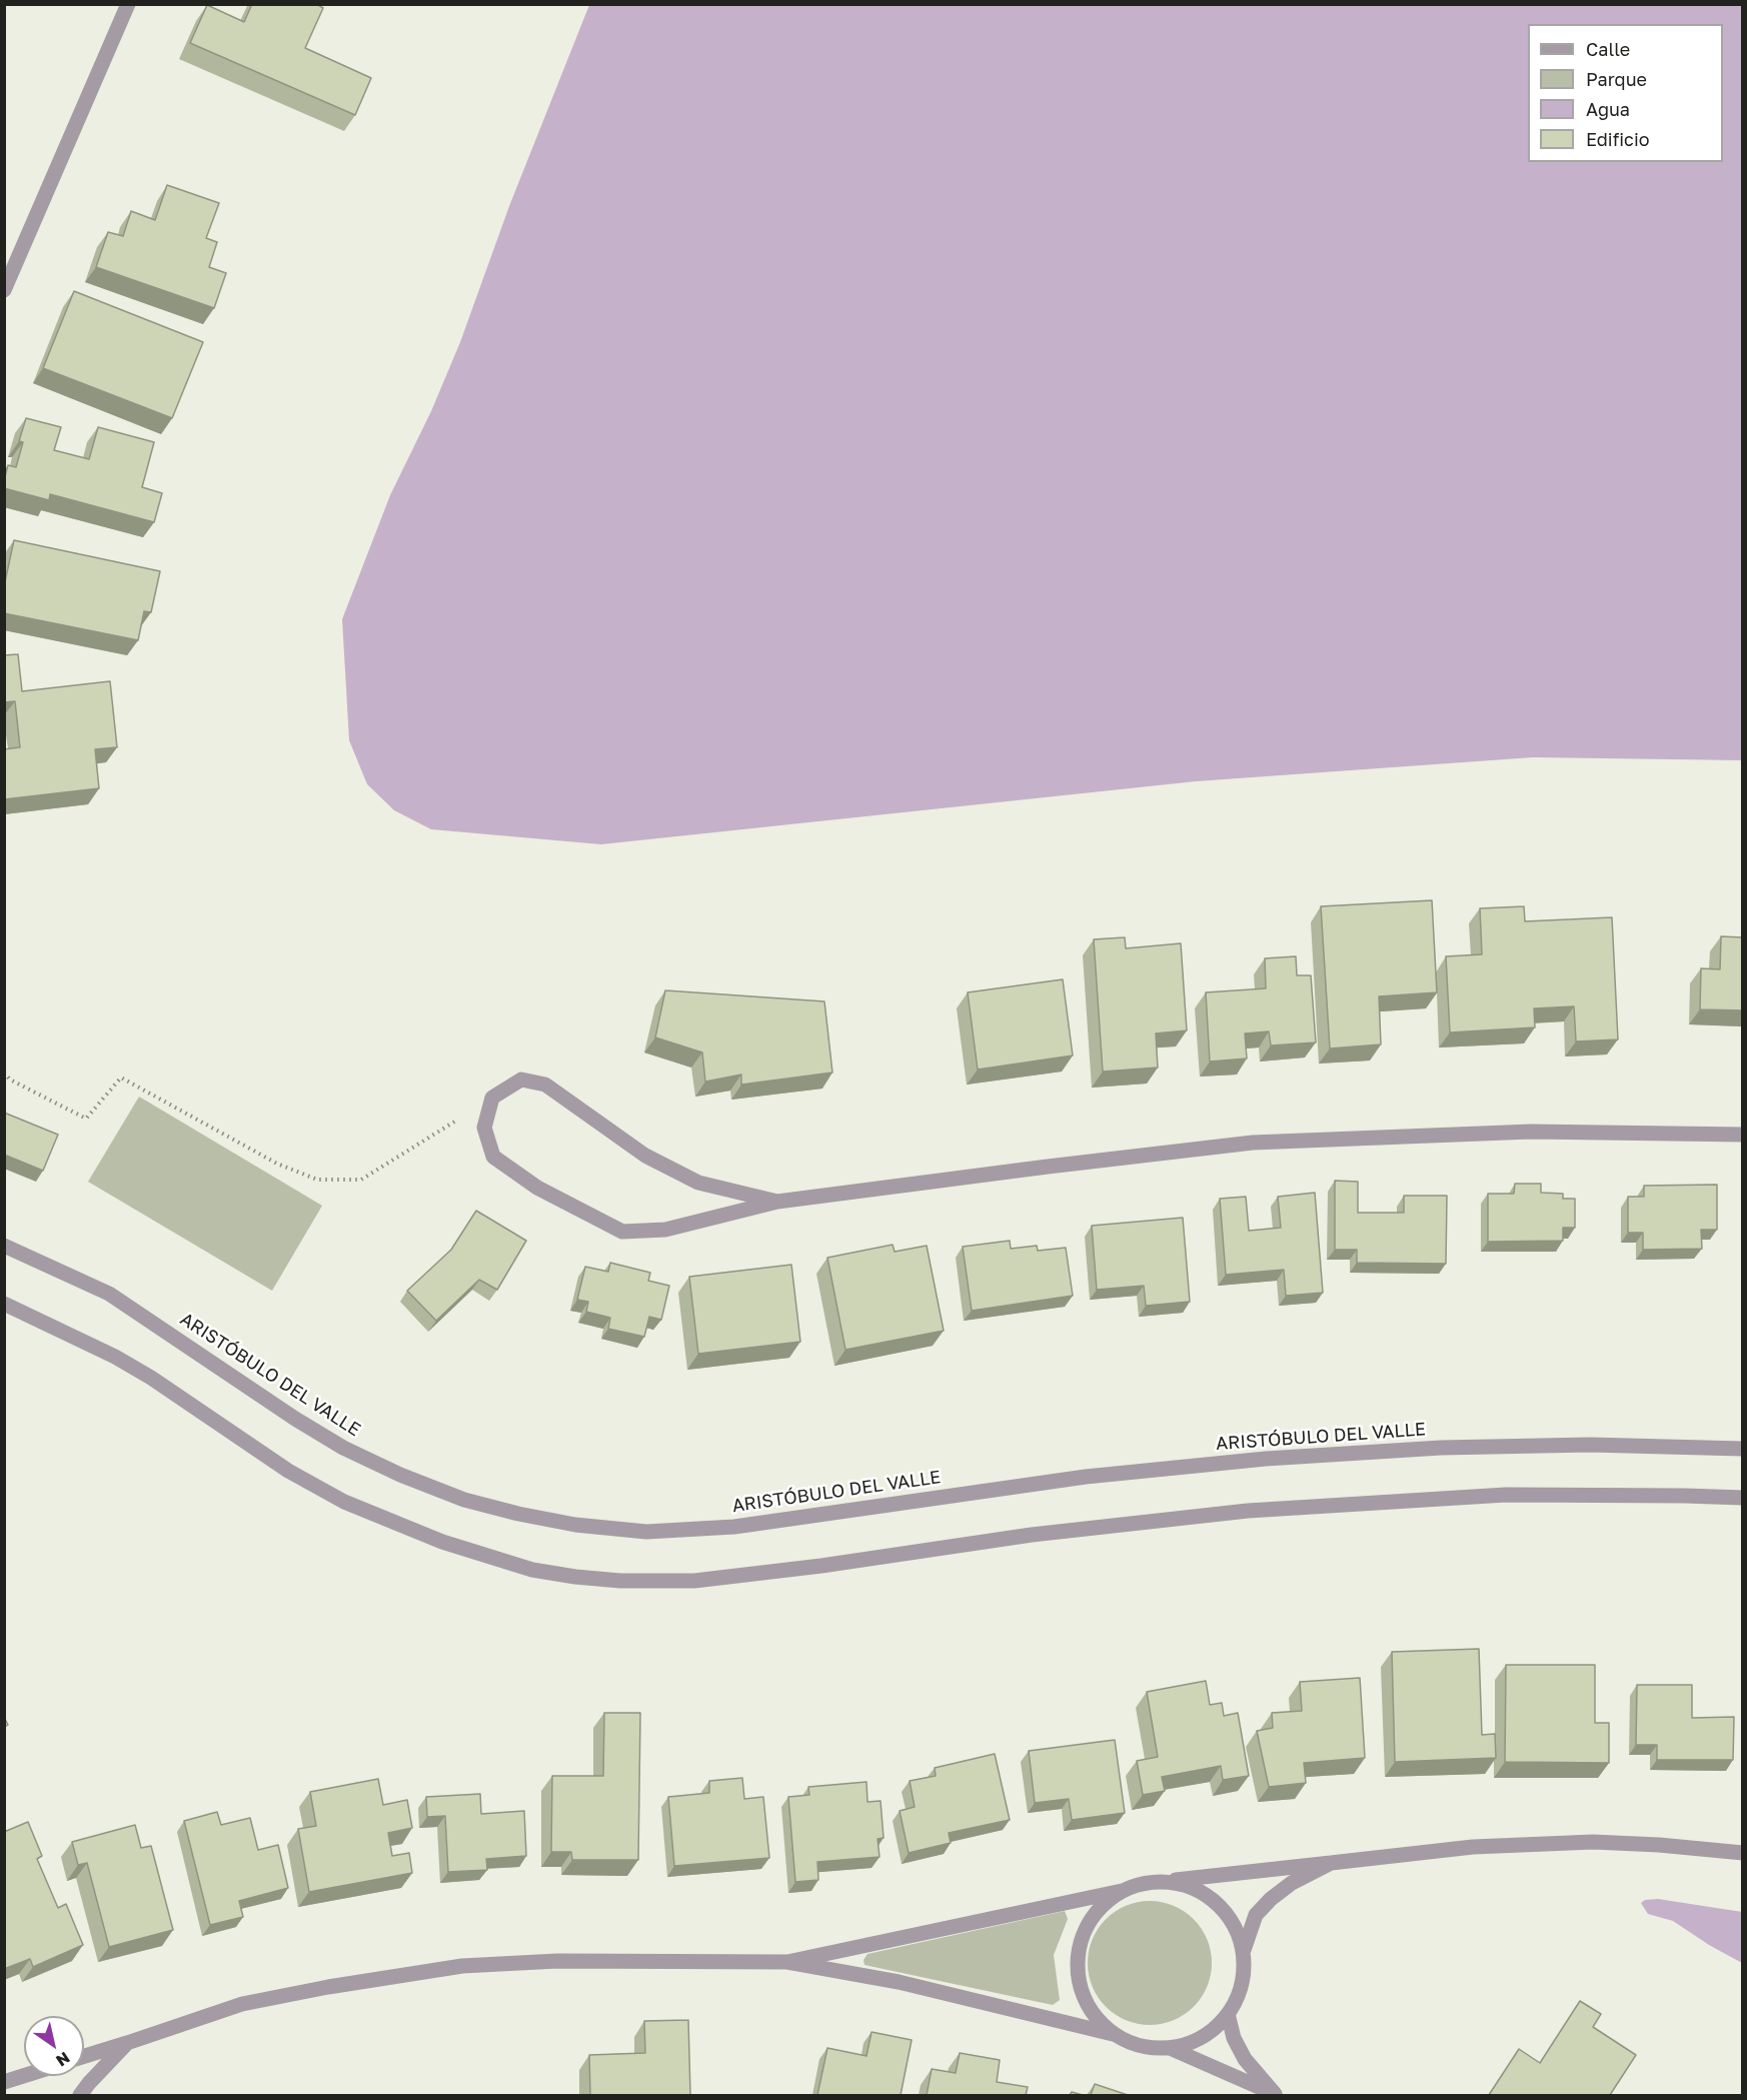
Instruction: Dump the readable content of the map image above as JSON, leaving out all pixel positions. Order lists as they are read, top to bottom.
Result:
{
  "streets": {
    "street": ["ARISTÓBULO DEL VALLE"]
  },
  "legend": [
    "Calle",
    "Parque",
    "Agua",
    "Edificio"
  ],
  "north": "bottom right"
}
